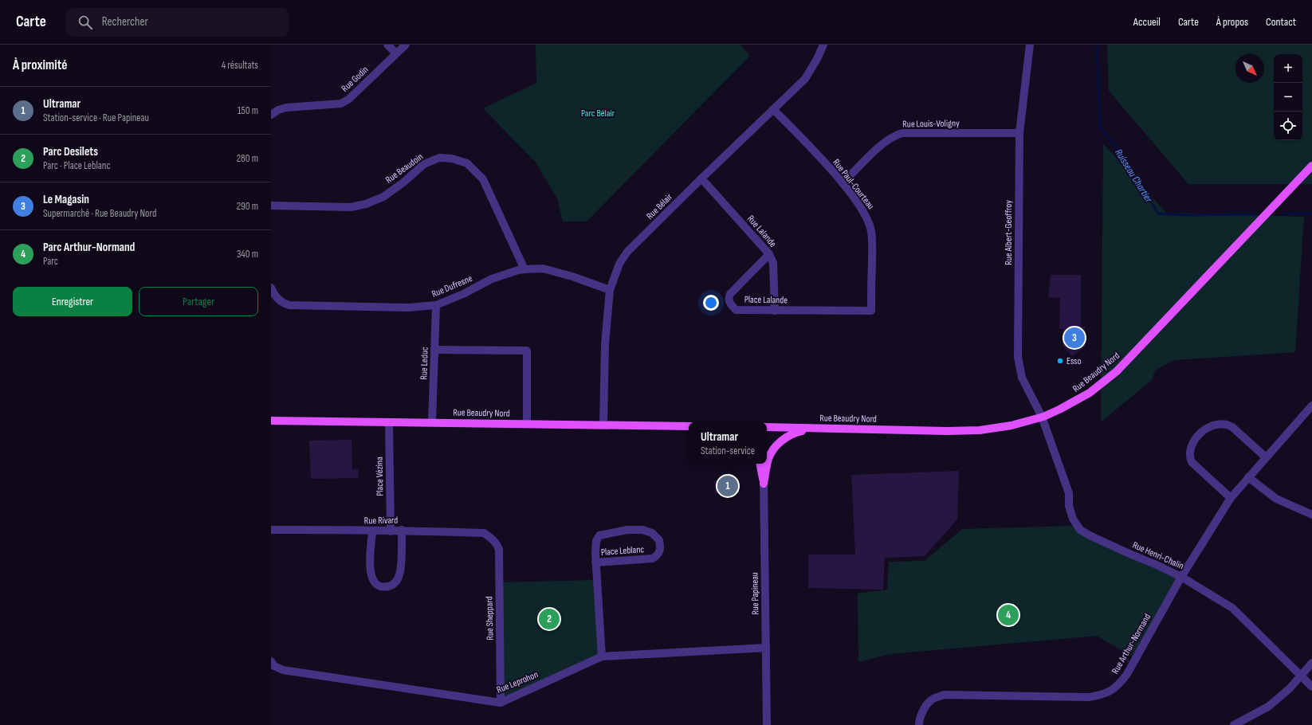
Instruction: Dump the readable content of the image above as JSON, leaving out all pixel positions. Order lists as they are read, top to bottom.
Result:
{
  "streets": {
    "main road": ["Rue Beaudry Nord"],
    "street": [
      "Rue Godin",
      "Rue Louis-Voligny",
      "Rue Beaudoin",
      "Rue Paul-Courteau",
      "Rue Bélair",
      "Rue Lalande",
      "Rue Albert-Geoffroy",
      "Rue Dufresne",
      "Place Lalande",
      "Rue Leduc",
      "Place Vézina",
      "Rue Rivard",
      "Place Leblanc",
      "Rue Henri-Chalin",
      "Rue Papineau",
      "Rue Sheppard",
      "Rue Arthur-Normand",
      "Rue Leprohon"
    ]
  },
  "crossings": [
    ["Rue Louis-Voligny", "Rue Paul-Courteau"],
    ["Rue Louis-Voligny", "Rue Albert-Geoffroy"],
    ["Rue Beaudoin", "Rue Dufresne"],
    ["Rue Paul-Courteau", "Rue Bélair"],
    ["Rue Paul-Courteau", "Place Lalande"],
    ["Rue Bélair", "Rue Lalande"],
    ["Rue Bélair", "Rue Dufresne"],
    ["Rue Bélair", "Rue Beaudry Nord"],
    ["Rue Lalande", "Place Lalande"],
    ["Rue Albert-Geoffroy", "Rue Beaudry Nord"],
    ["Rue Albert-Geoffroy", "Rue Henri-Chalin"],
    ["Rue Dufresne", "Rue Leduc"],
    ["Rue Leduc", "Rue Beaudry Nord"],
    ["Rue Beaudry Nord", "Place Vézina"],
    ["Rue Beaudry Nord", "Rue Henri-Chalin"],
    ["Place Vézina", "Rue Rivard"],
    ["Rue Rivard", "Rue Sheppard"],
    ["Place Leblanc", "Rue Leprohon"],
    ["Rue Henri-Chalin", "Rue Arthur-Normand"],
    ["Rue Papineau", "Rue Leprohon"],
    ["Rue Sheppard", "Rue Leprohon"]
  ],
  "water": ["Ruisseau Chartier"],
  "parks": ["Parc Bélair"],
  "places": ["Esso"],
  "north": "bottom right",
  "page": {
    "header": "Carte",
    "search": "Rechercher",
    "nav": [
      "Accueil",
      "Carte",
      "À propos",
      "Contact"
    ],
    "heading": ["À proximité", "4 résultats"],
    "map_buttons": ["+", "−"],
    "list": [
      {
        "mark": "1",
        "name": "Ultramar",
        "note": "Station-service · Rue Papineau",
        "value": "150 m"
      },
      {
        "mark": "2",
        "name": "Parc Desilets",
        "note": "Parc · Place Leblanc",
        "value": "280 m"
      },
      {
        "mark": "3",
        "name": "Le Magasin",
        "note": "Supermarché · Rue Beaudry Nord",
        "value": "290 m"
      },
      {
        "mark": "4",
        "name": "Parc Arthur-Normand",
        "note": "Parc",
        "value": "340 m"
      }
    ],
    "buttons": ["Enregistrer", "Partager"],
    "pins": [
      "3",
      "1",
      "4",
      "2"
    ],
    "popup": ["Ultramar", "Station-service"]
  }
}
